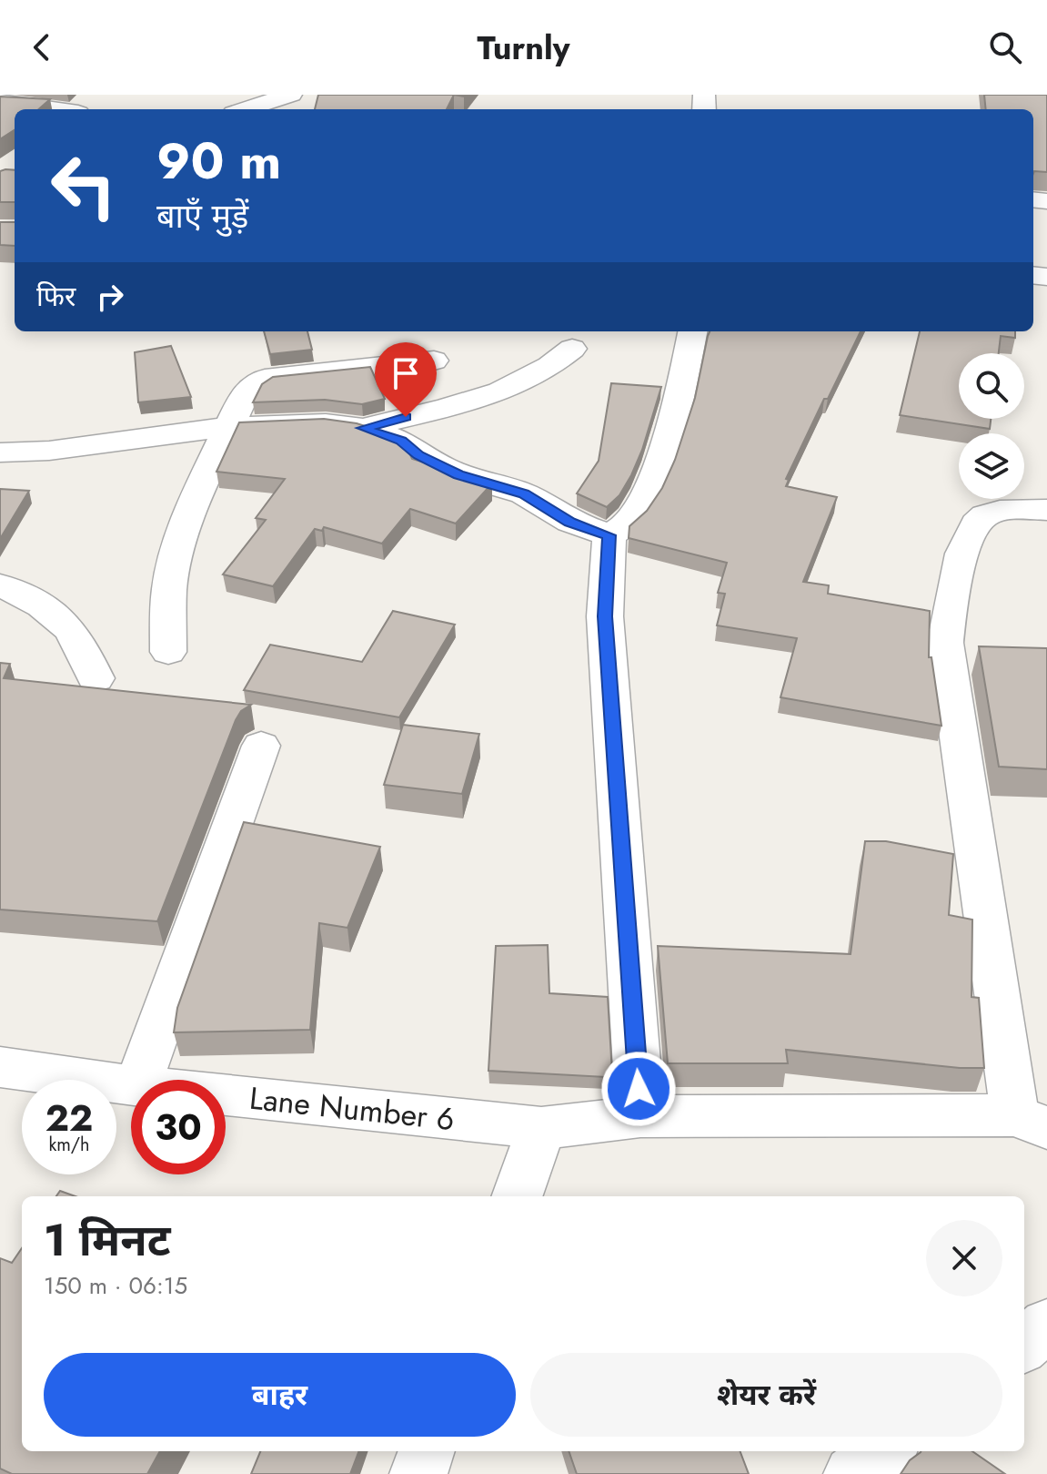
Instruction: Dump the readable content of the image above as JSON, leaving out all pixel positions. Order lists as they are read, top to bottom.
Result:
{
  "streets": {
    "street": ["Lane Number 6"]
  },
  "page": {
    "header": "Turnly",
    "turn": ["90 m", "बाएँ मुड़ें"],
    "then": "फिर",
    "speed": "22 km/h",
    "limit": "30",
    "heading": ["1 मिनट", "150 m · 06:15"],
    "buttons": ["बाहर", "शेयर करें"]
  }
}
